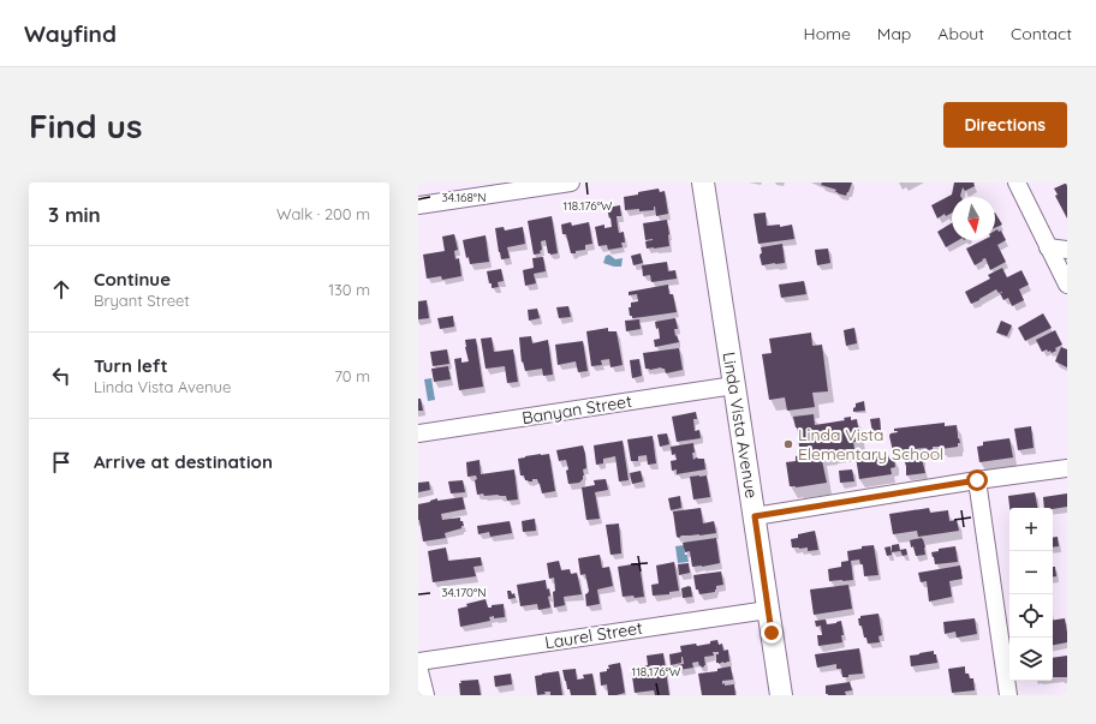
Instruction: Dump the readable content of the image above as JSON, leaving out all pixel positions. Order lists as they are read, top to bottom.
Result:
{
  "streets": {
    "main road": ["Linda Vista Avenue"],
    "street": ["Banyan Street", "Laurel Street"]
  },
  "crossings": [
    ["Banyan Street", "Linda Vista Avenue"],
    ["Linda Vista Avenue", "Laurel Street"]
  ],
  "places": ["Linda Vista Elementary School"],
  "north": "bottom",
  "page": {
    "header": "Wayfind",
    "nav": [
      "Home",
      "Map",
      "About",
      "Contact"
    ],
    "buttons": "Directions",
    "title": "Find us",
    "heading": ["3 min", "Walk · 200 m"],
    "list": [
      ["Continue", "Bryant Street", "130 m"],
      ["Turn left", "Linda Vista Avenue", "70 m"],
      "Arrive at destination"
    ],
    "map_buttons": ["+", "−"]
  },
  "coordinates": ["34.168°N", "118.176°W", "34.170°N"]
}
